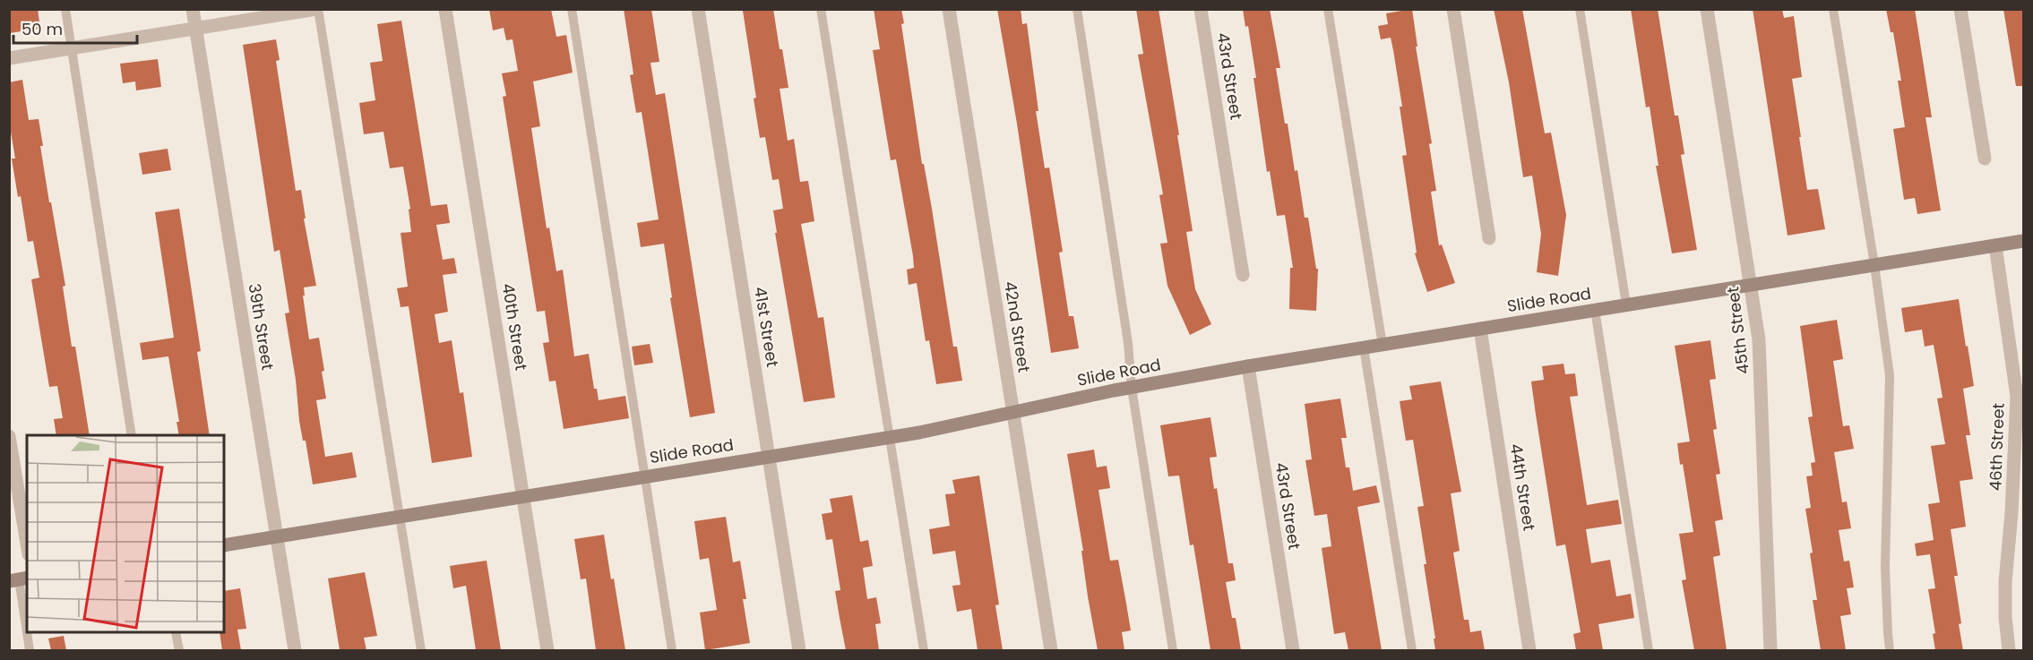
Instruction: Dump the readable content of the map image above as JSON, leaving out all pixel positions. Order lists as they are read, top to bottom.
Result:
{
  "streets": {
    "main road": ["Slide Road"],
    "street": [
      "43rd Street",
      "39th Street",
      "40th Street",
      "41st Street",
      "42nd Street",
      "45th Street",
      "46th Street",
      "44th Street"
    ]
  },
  "crossings": [
    ["43rd Street", "Slide Road"],
    ["Slide Road", "39th Street"],
    ["Slide Road", "40th Street"],
    ["Slide Road", "41st Street"],
    ["Slide Road", "42nd Street"],
    ["Slide Road", "45th Street"],
    ["Slide Road", "46th Street"],
    ["Slide Road", "44th Street"]
  ],
  "scale_bar": "50 m"
}
